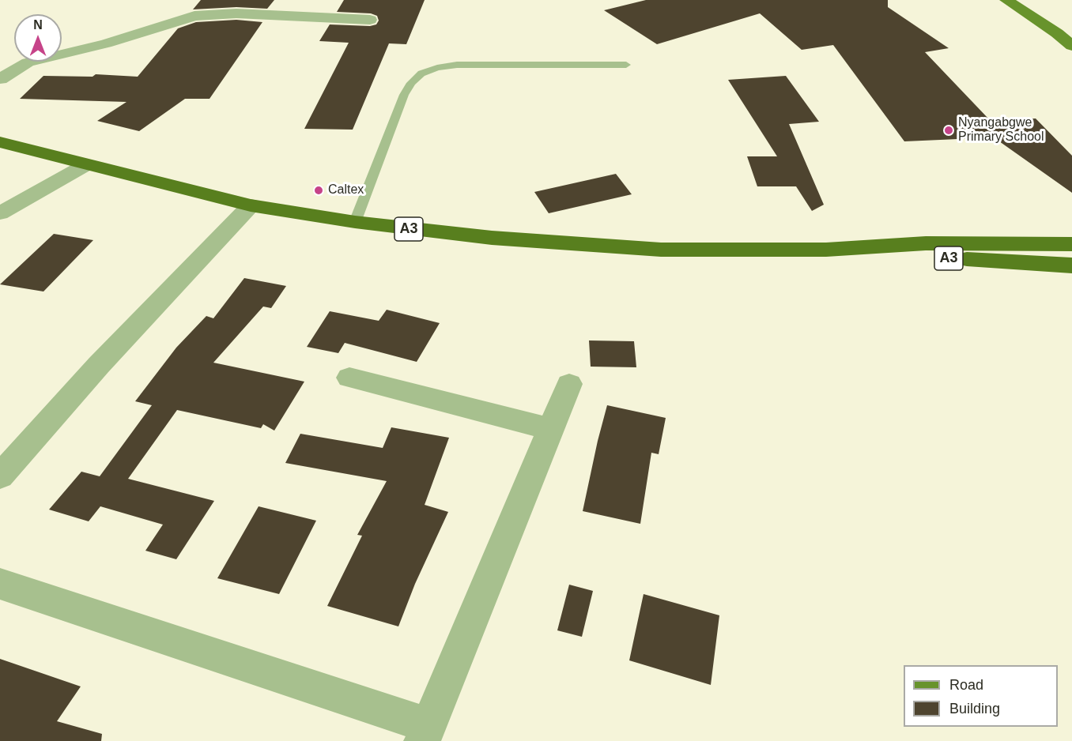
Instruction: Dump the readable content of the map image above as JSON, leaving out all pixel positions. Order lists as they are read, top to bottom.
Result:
{
  "streets": {
    "highway": ["A3"]
  },
  "places": ["Nyangabgwe Primary School", "Caltex"],
  "legend": ["Road", "Building"],
  "north": "top"
}
